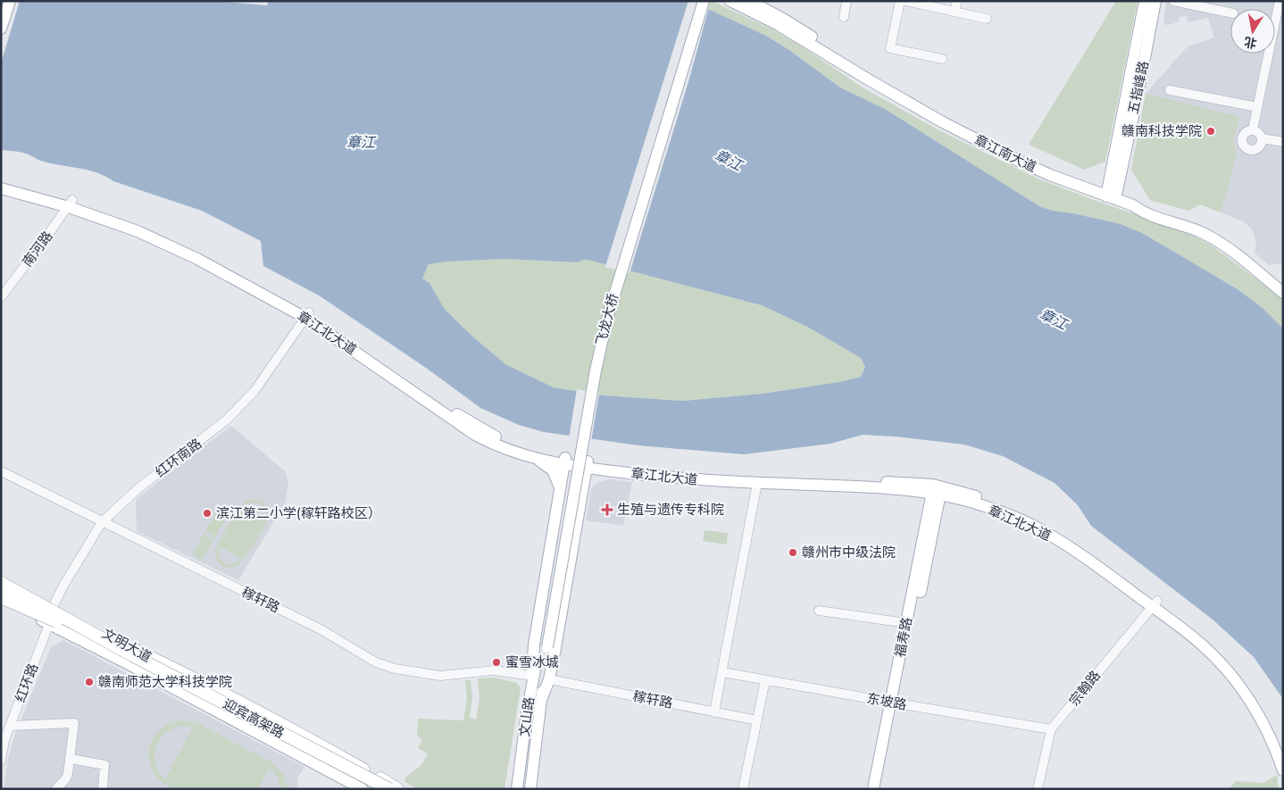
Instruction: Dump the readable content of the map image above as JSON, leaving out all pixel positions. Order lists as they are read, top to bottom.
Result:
{
  "streets": {
    "highway": ["迎宾高架路"],
    "main road": [
      "五指峰路",
      "章江南大道",
      "飞龙大桥",
      "章江北大道",
      "福寿路",
      "文明大道",
      "文山路"
    ],
    "street": [
      "南河路",
      "红环南路",
      "稼轩路",
      "红环路",
      "宗翰路",
      "东坡路"
    ]
  },
  "crossings": [
    ["五指峰路", "章江南大道"],
    ["南河路", "章江北大道"],
    ["飞龙大桥", "文山路"],
    ["章江北大道", "红环南路"],
    ["章江北大道", "福寿路"],
    ["章江北大道", "宗翰路"],
    ["红环南路", "稼轩路"],
    ["红环南路", "文明大道"],
    ["红环南路", "红环路"],
    ["稼轩路", "文山路"],
    ["福寿路", "东坡路"],
    ["文明大道", "红环路"],
    ["文明大道", "迎宾高架路"],
    ["红环路", "迎宾高架路"],
    ["宗翰路", "东坡路"]
  ],
  "water": ["章江"],
  "places": {
    "other": [
      "赣南科技学院",
      "滨江第二小学(稼轩路校区）",
      "赣州市中级法院",
      "蜜雪冰城",
      "赣南师范大学科技学院"
    ],
    "health": ["生殖与遗传专科院"]
  },
  "north": "bottom"
}
